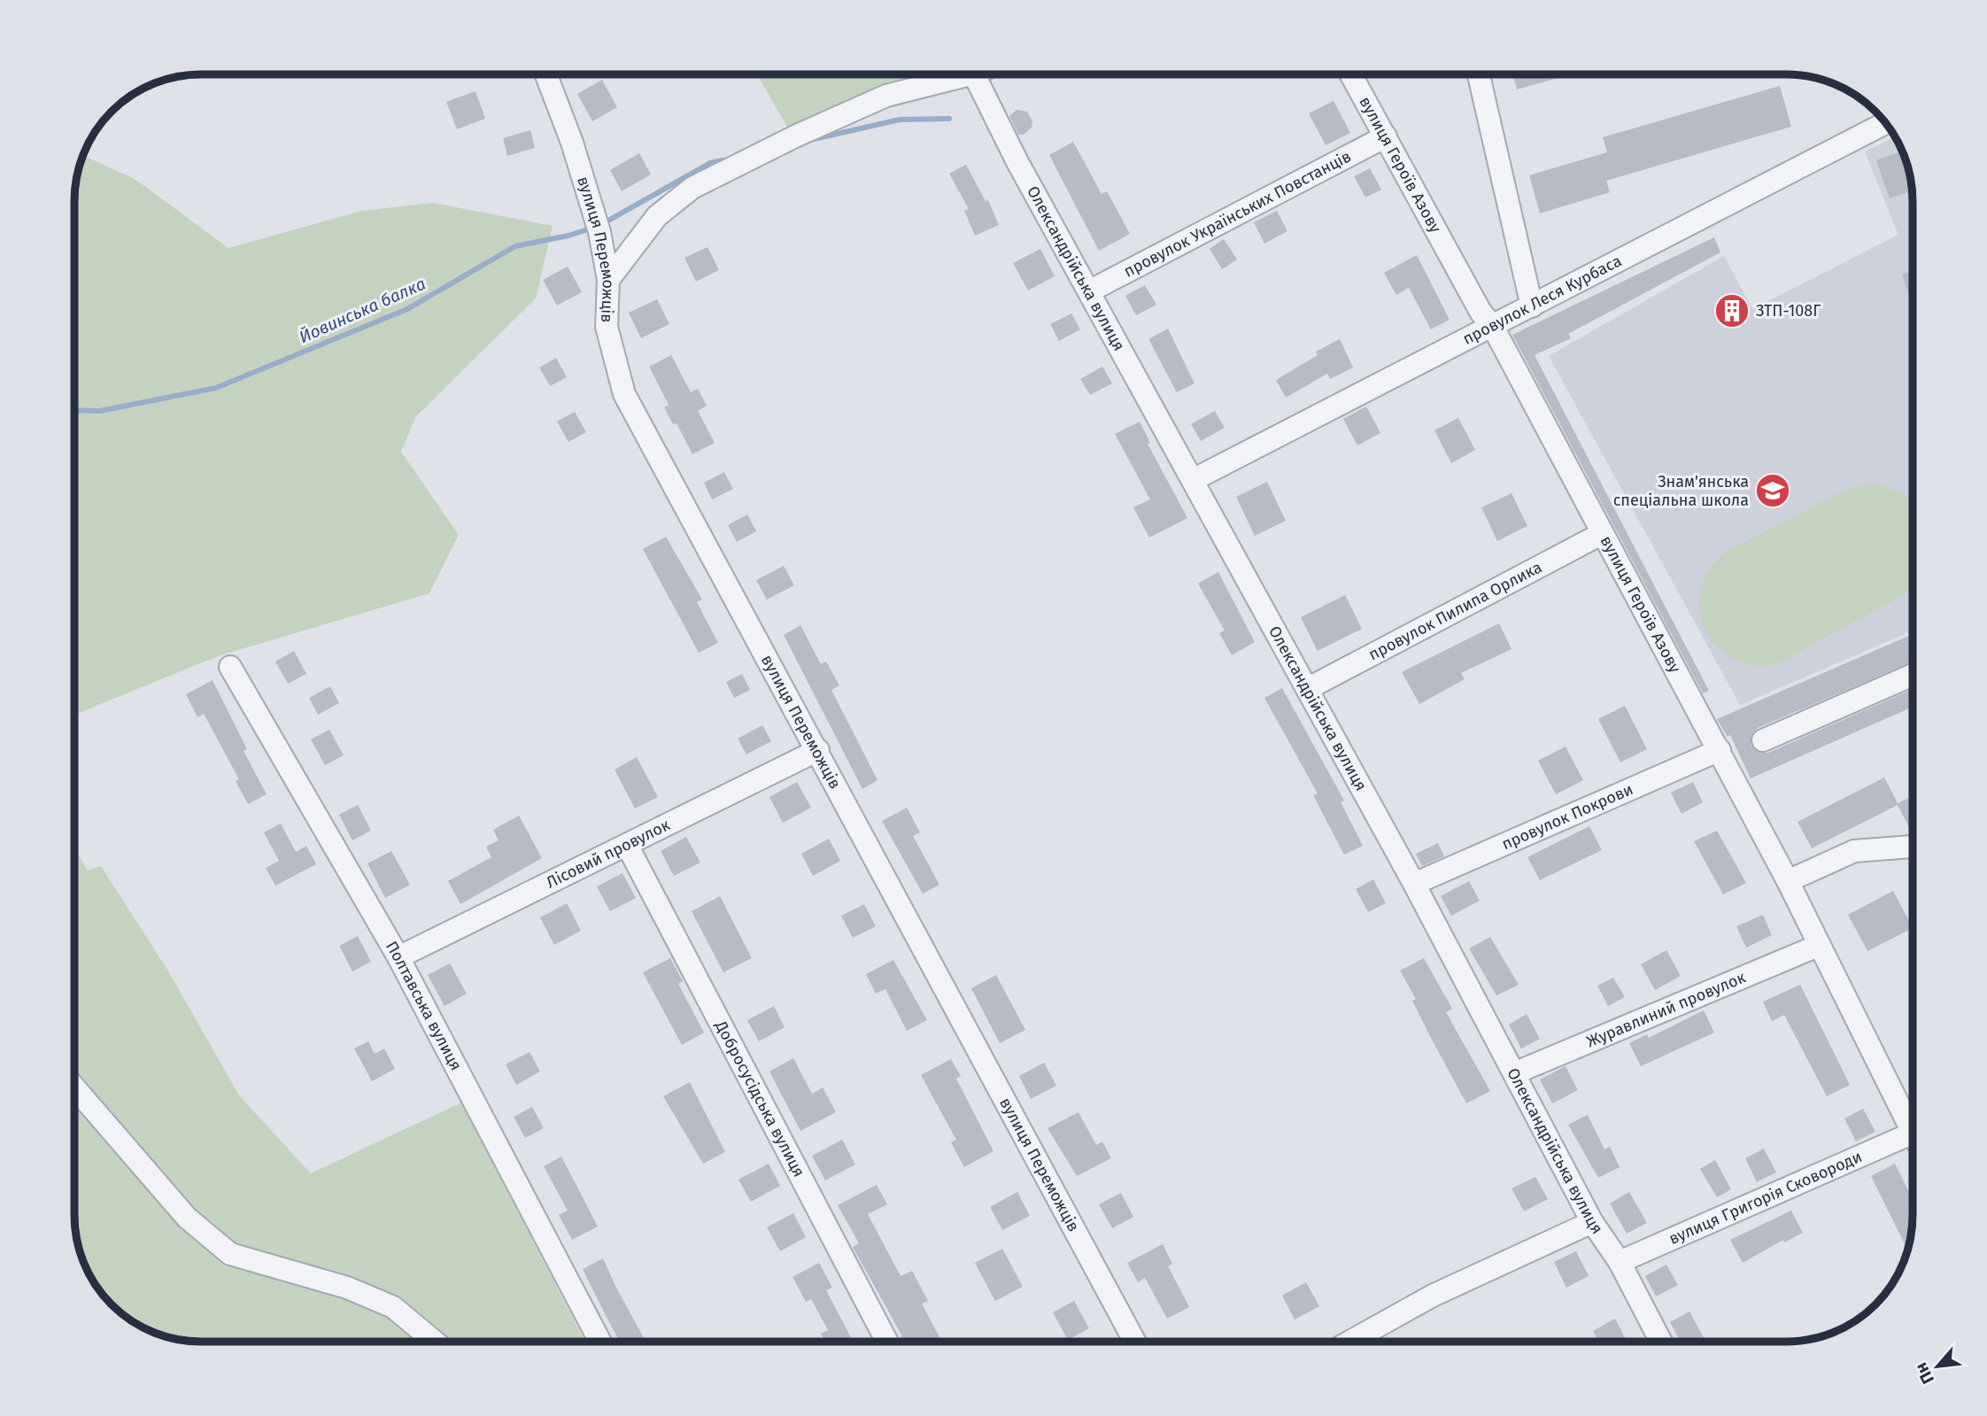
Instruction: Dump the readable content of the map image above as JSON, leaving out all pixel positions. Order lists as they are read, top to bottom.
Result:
{
  "streets": {
    "street": [
      "вулиця Героїв Азову",
      "провулок Українських Повстанців",
      "вулиця Переможців",
      "Олександрійська вулиця",
      "провулок Леся Курбаса",
      "провулок Пилипа Орлика",
      "провулок Покрови",
      "Лісовий провулок",
      "Полтавська вулиця",
      "Журавлиний провулок",
      "Добросусідська вулиця",
      "вулиця Григорія Сковороди"
    ]
  },
  "crossings": [
    ["вулиця Героїв Азову", "провулок Українських Повстанців"],
    ["вулиця Героїв Азову", "провулок Леся Курбаса"],
    ["вулиця Героїв Азову", "провулок Пилипа Орлика"],
    ["вулиця Героїв Азову", "провулок Покрови"],
    ["вулиця Героїв Азову", "Журавлиний провулок"],
    ["провулок Українських Повстанців", "Олександрійська вулиця"],
    ["вулиця Переможців", "Лісовий провулок"],
    ["Олександрійська вулиця", "провулок Леся Курбаса"],
    ["Олександрійська вулиця", "провулок Пилипа Орлика"],
    ["Олександрійська вулиця", "провулок Покрови"],
    ["Олександрійська вулиця", "Журавлиний провулок"],
    ["Олександрійська вулиця", "вулиця Григорія Сковороди"],
    ["Лісовий провулок", "Полтавська вулиця"],
    ["Лісовий провулок", "Добросусідська вулиця"]
  ],
  "water": ["Йовинська балка"],
  "places": {
    "building": ["ЗТП-108Г"],
    "school or university": ["Знам'янська спеціальна школа"]
  },
  "north": "bottom left"
}
